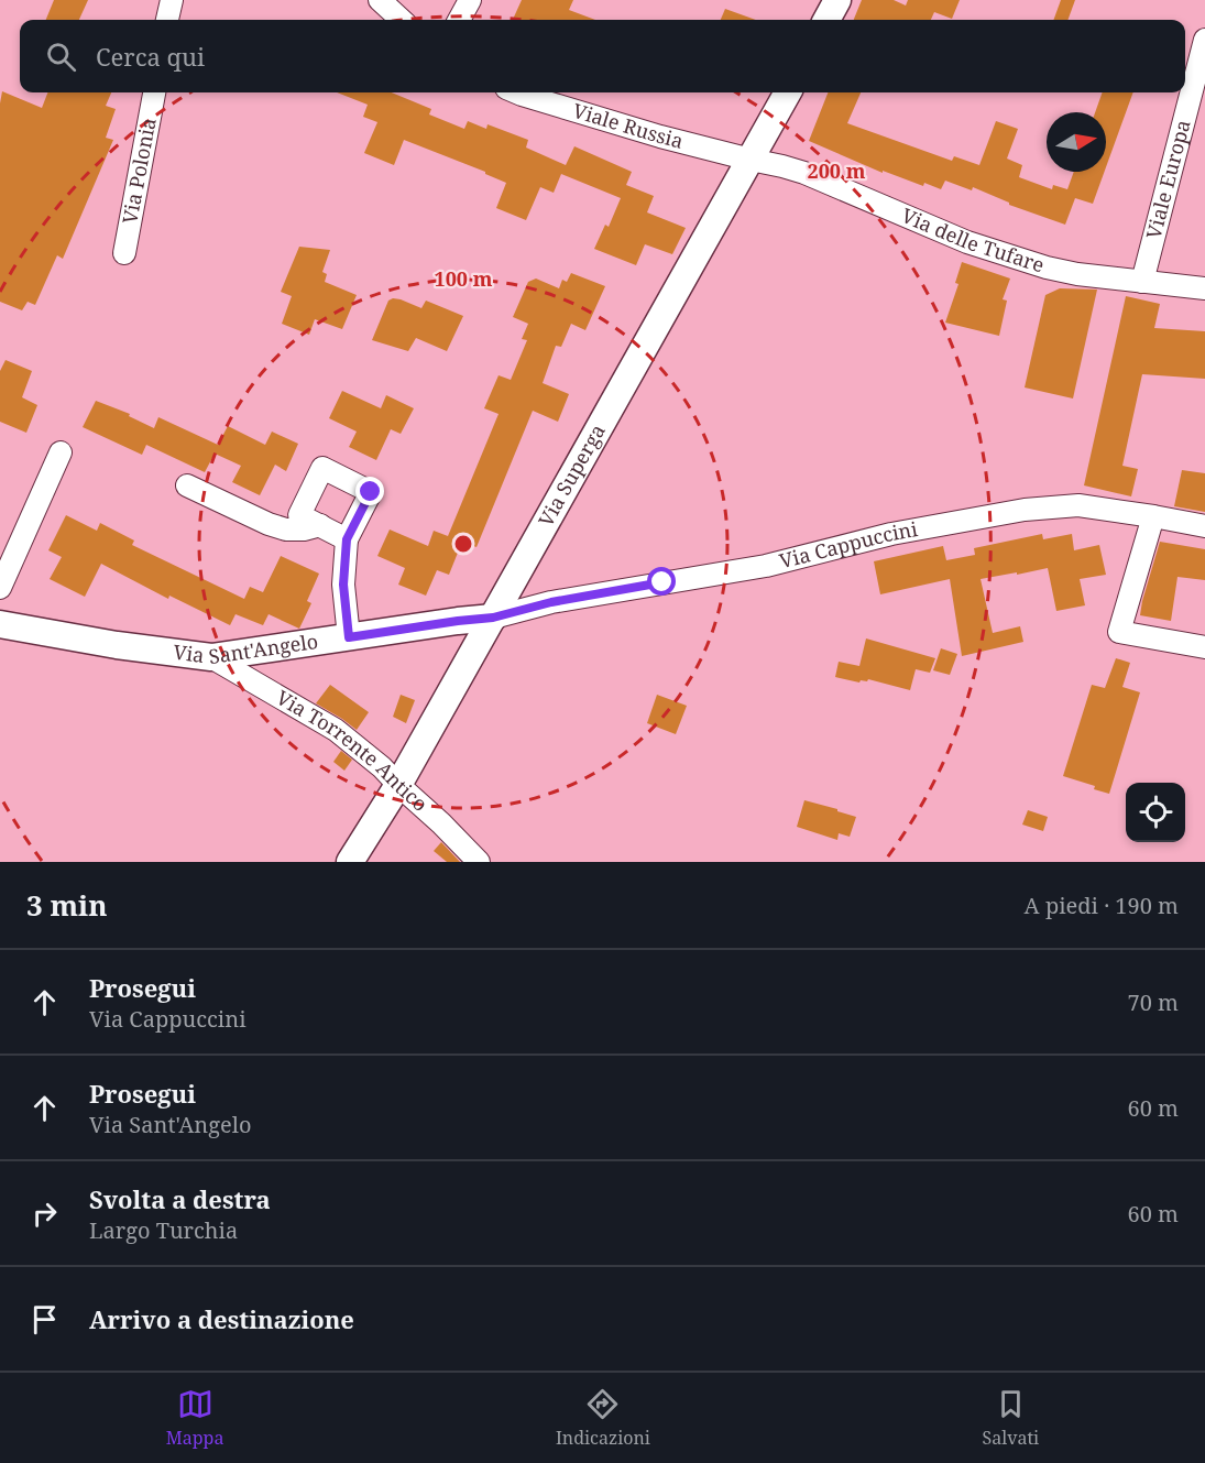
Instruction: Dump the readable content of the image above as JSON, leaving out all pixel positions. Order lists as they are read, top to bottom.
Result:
{
  "streets": {
    "street": [
      "Viale Russia",
      "Via Polonia",
      "Viale Europa",
      "Via delle Tufare",
      "Via Superga",
      "Via Cappuccini",
      "Via Sant'Angelo",
      "Via Torrente Antico"
    ]
  },
  "crossings": [
    ["Viale Russia", "Via delle Tufare"],
    ["Viale Russia", "Via Superga"],
    ["Viale Europa", "Via delle Tufare"],
    ["Via delle Tufare", "Via Superga"],
    ["Via Superga", "Via Cappuccini"],
    ["Via Superga", "Via Sant'Angelo"],
    ["Via Superga", "Via Torrente Antico"],
    ["Via Cappuccini", "Via Sant'Angelo"],
    ["Via Sant'Angelo", "Via Torrente Antico"]
  ],
  "north": "right",
  "page": {
    "search": "Cerca qui",
    "heading": ["3 min", "A piedi · 190 m"],
    "list": [
      ["Prosegui", "Via Cappuccini", "70 m"],
      ["Prosegui", "Via Sant'Angelo", "60 m"],
      ["Svolta a destra", "Largo Turchia", "60 m"],
      "Arrivo a destinazione"
    ],
    "nav": ["Mappa", "Indicazioni", "Salvati"]
  },
  "rings": ["200 m", "100 m"]
}
